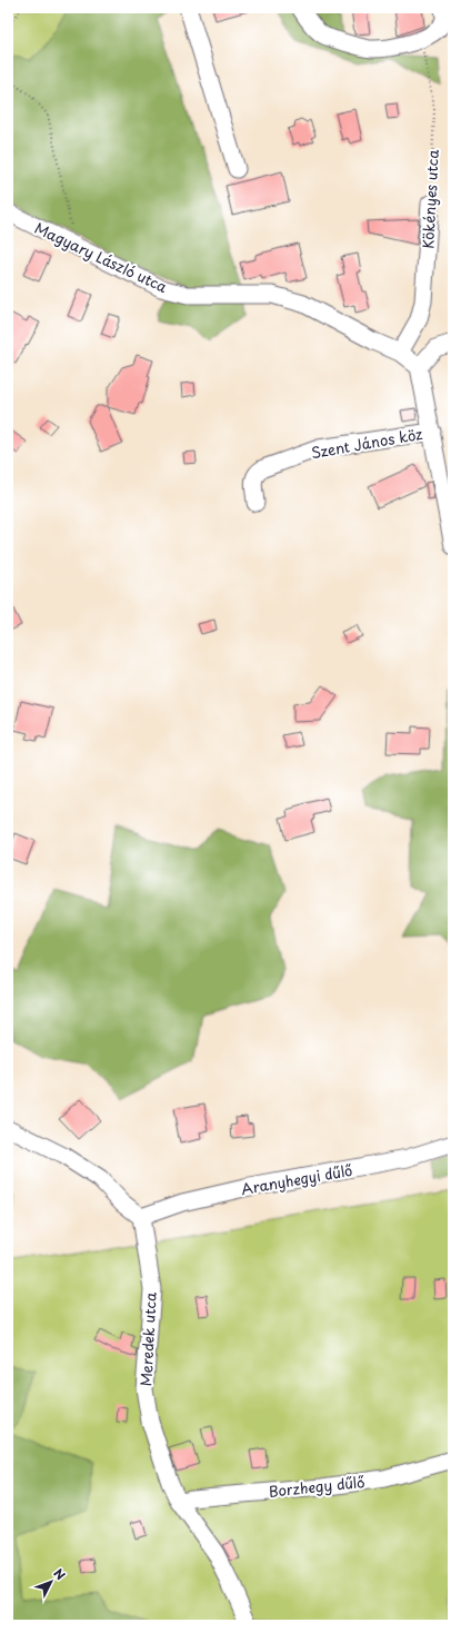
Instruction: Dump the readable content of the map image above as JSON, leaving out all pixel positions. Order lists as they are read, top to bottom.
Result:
{
  "streets": {
    "street": [
      "Kökényes utca",
      "Magyary László utca",
      "Szent János köz",
      "Aranyhegyi dűlő",
      "Meredek utca",
      "Borzhegy dűlő"
    ]
  },
  "crossings": [
    ["Kökényes utca", "Magyary László utca"],
    ["Aranyhegyi dűlő", "Meredek utca"],
    ["Meredek utca", "Borzhegy dűlő"]
  ],
  "north": "top right"
}
